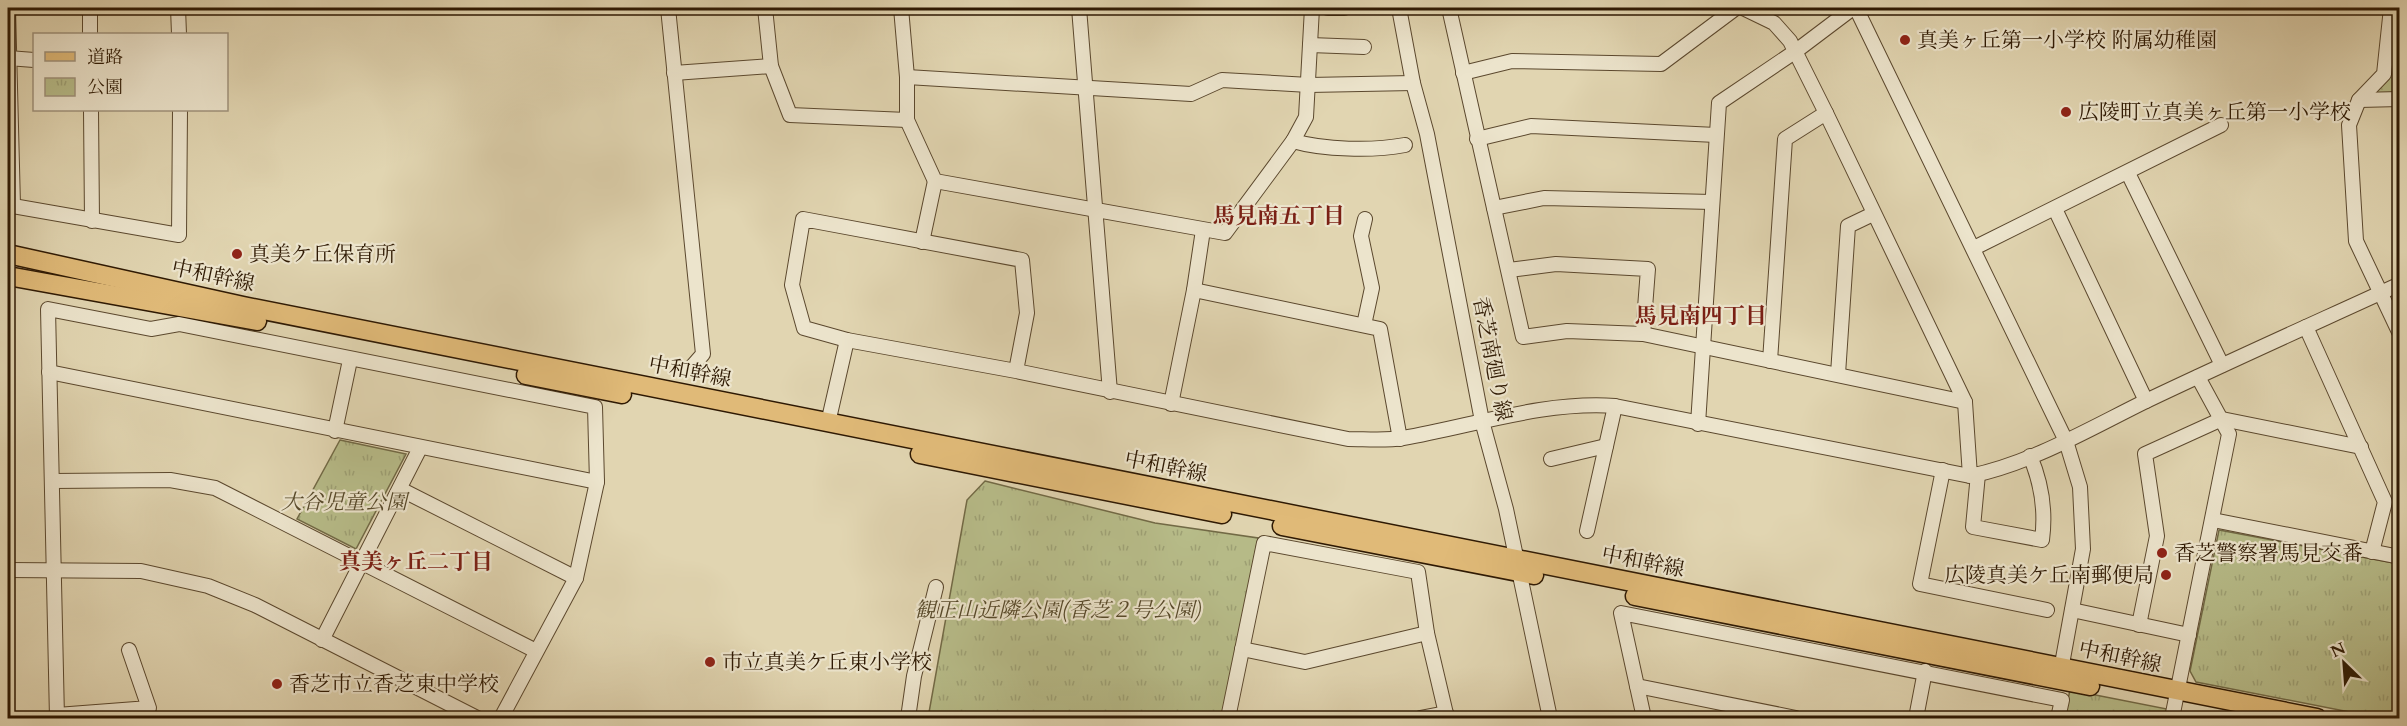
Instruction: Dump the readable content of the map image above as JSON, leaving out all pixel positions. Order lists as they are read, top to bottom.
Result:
{
  "streets": {
    "main road": ["中和幹線"],
    "street": ["香芝南廻り線"]
  },
  "crossings": [
    ["中和幹線", "香芝南廻り線"]
  ],
  "districts": ["馬見南五丁目", "馬見南四丁目", "真美ヶ丘二丁目"],
  "parks": ["大谷児童公園", "観正山近隣公園(香芝２号公園)"],
  "places": [
    "真美ヶ丘第一小学校 附属幼稚園",
    "広陵町立真美ヶ丘第一小学校",
    "真美ケ丘保育所",
    "香芝警察署馬見交番",
    "広陵真美ケ丘南郵便局",
    "市立真美ケ丘東小学校",
    "香芝市立香芝東中学校"
  ],
  "legend": ["道路", "公園"],
  "north": "top left"
}
